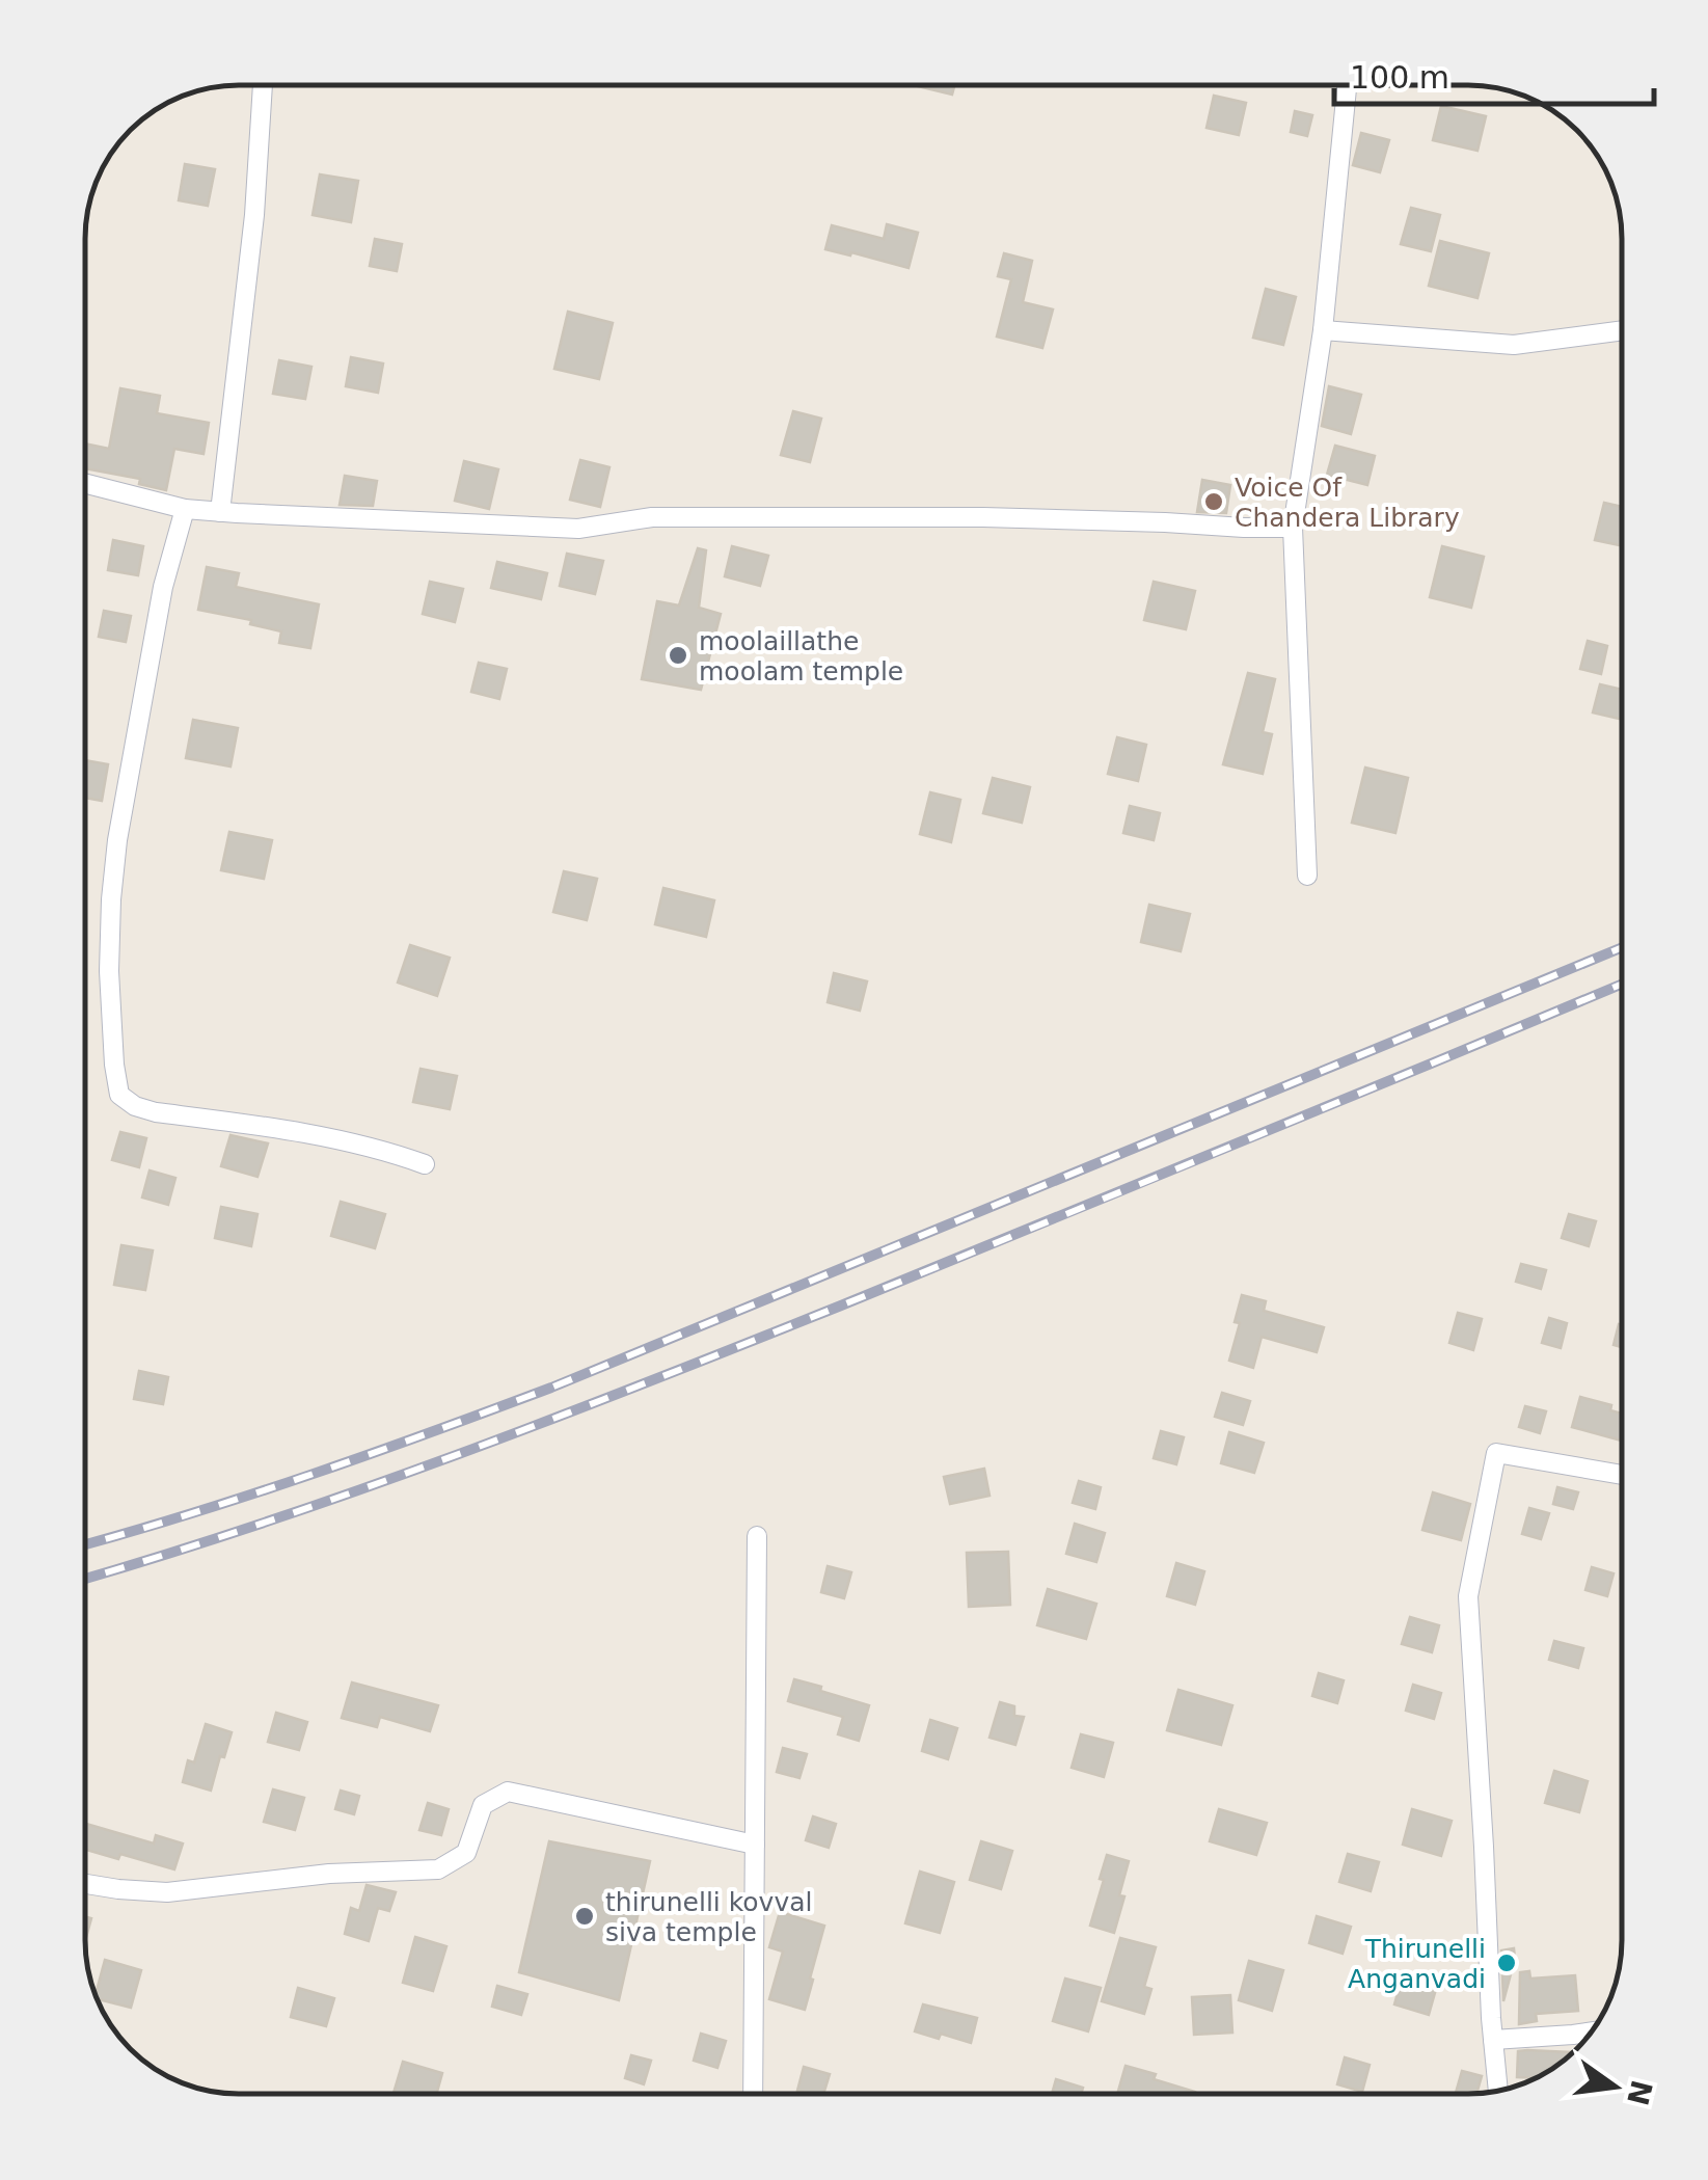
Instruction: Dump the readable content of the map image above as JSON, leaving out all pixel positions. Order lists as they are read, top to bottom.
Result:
{
  "places": [
    "Voice Of Chandera Library",
    "moolaillathe moolam temple",
    "thirunelli kovval siva temple",
    "Thirunelli Anganvadi"
  ],
  "scale_bar": "100 m",
  "north": "right"
}
